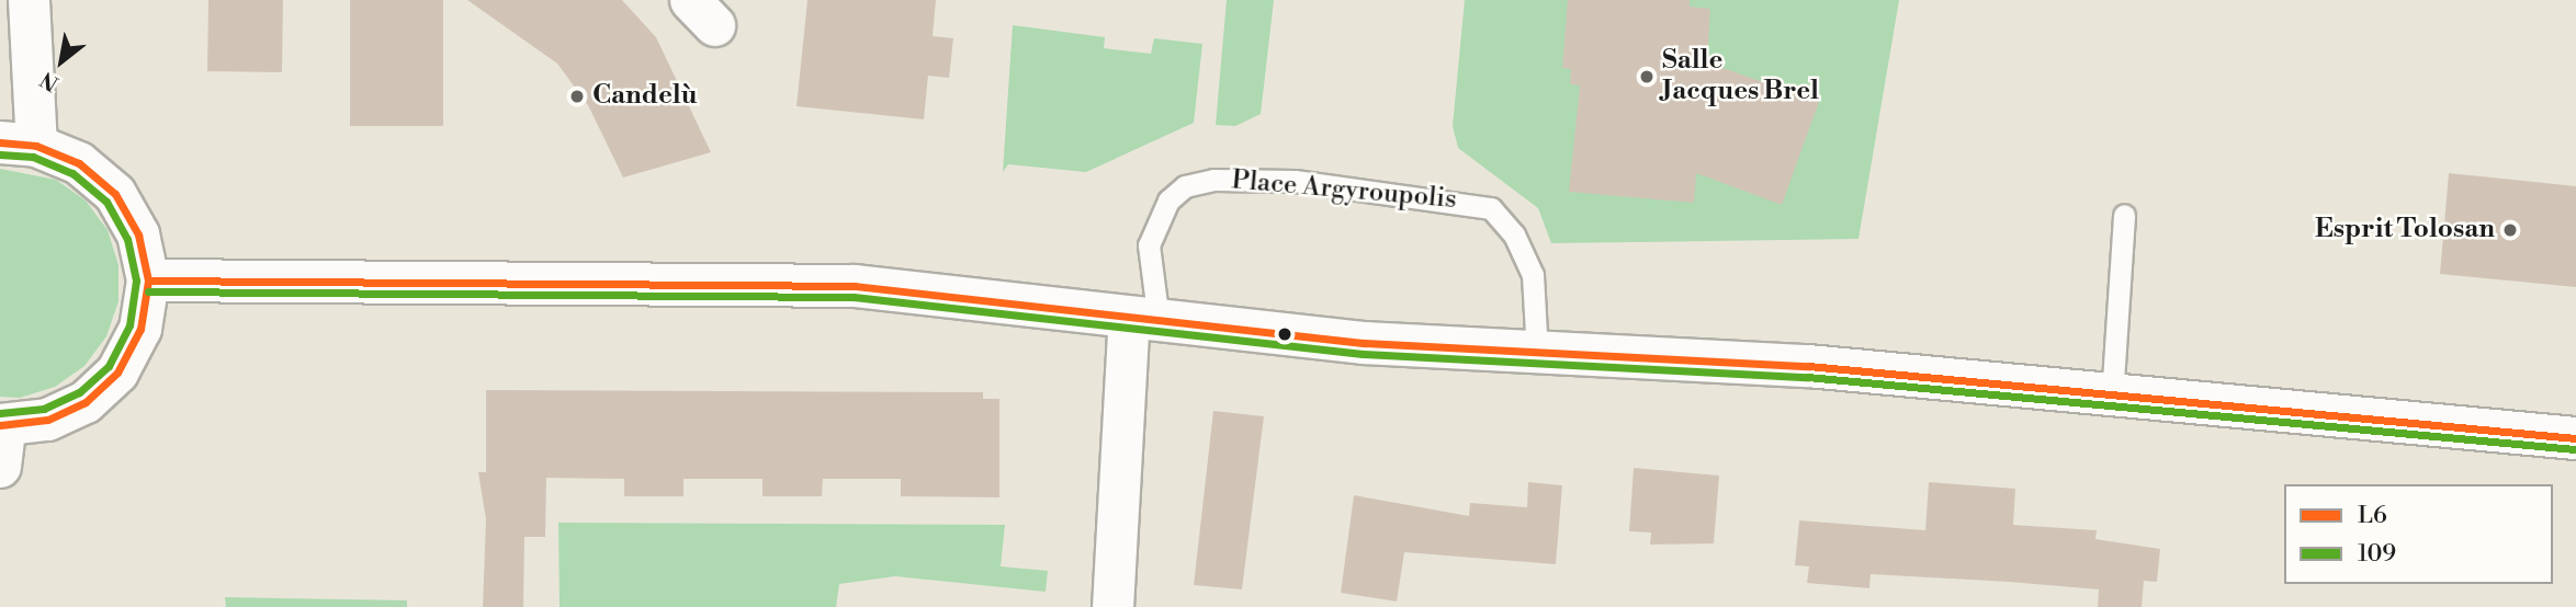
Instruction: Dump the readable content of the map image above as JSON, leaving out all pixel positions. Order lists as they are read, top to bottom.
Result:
{
  "streets": {
    "lane": ["Place Argyroupolis"]
  },
  "places": ["Salle Jacques Brel", "Candelù", "Esprit Tolosan"],
  "lines": ["transit line L6", "transit line 109"],
  "legend": ["L6", "109"],
  "north": "bottom left"
}
